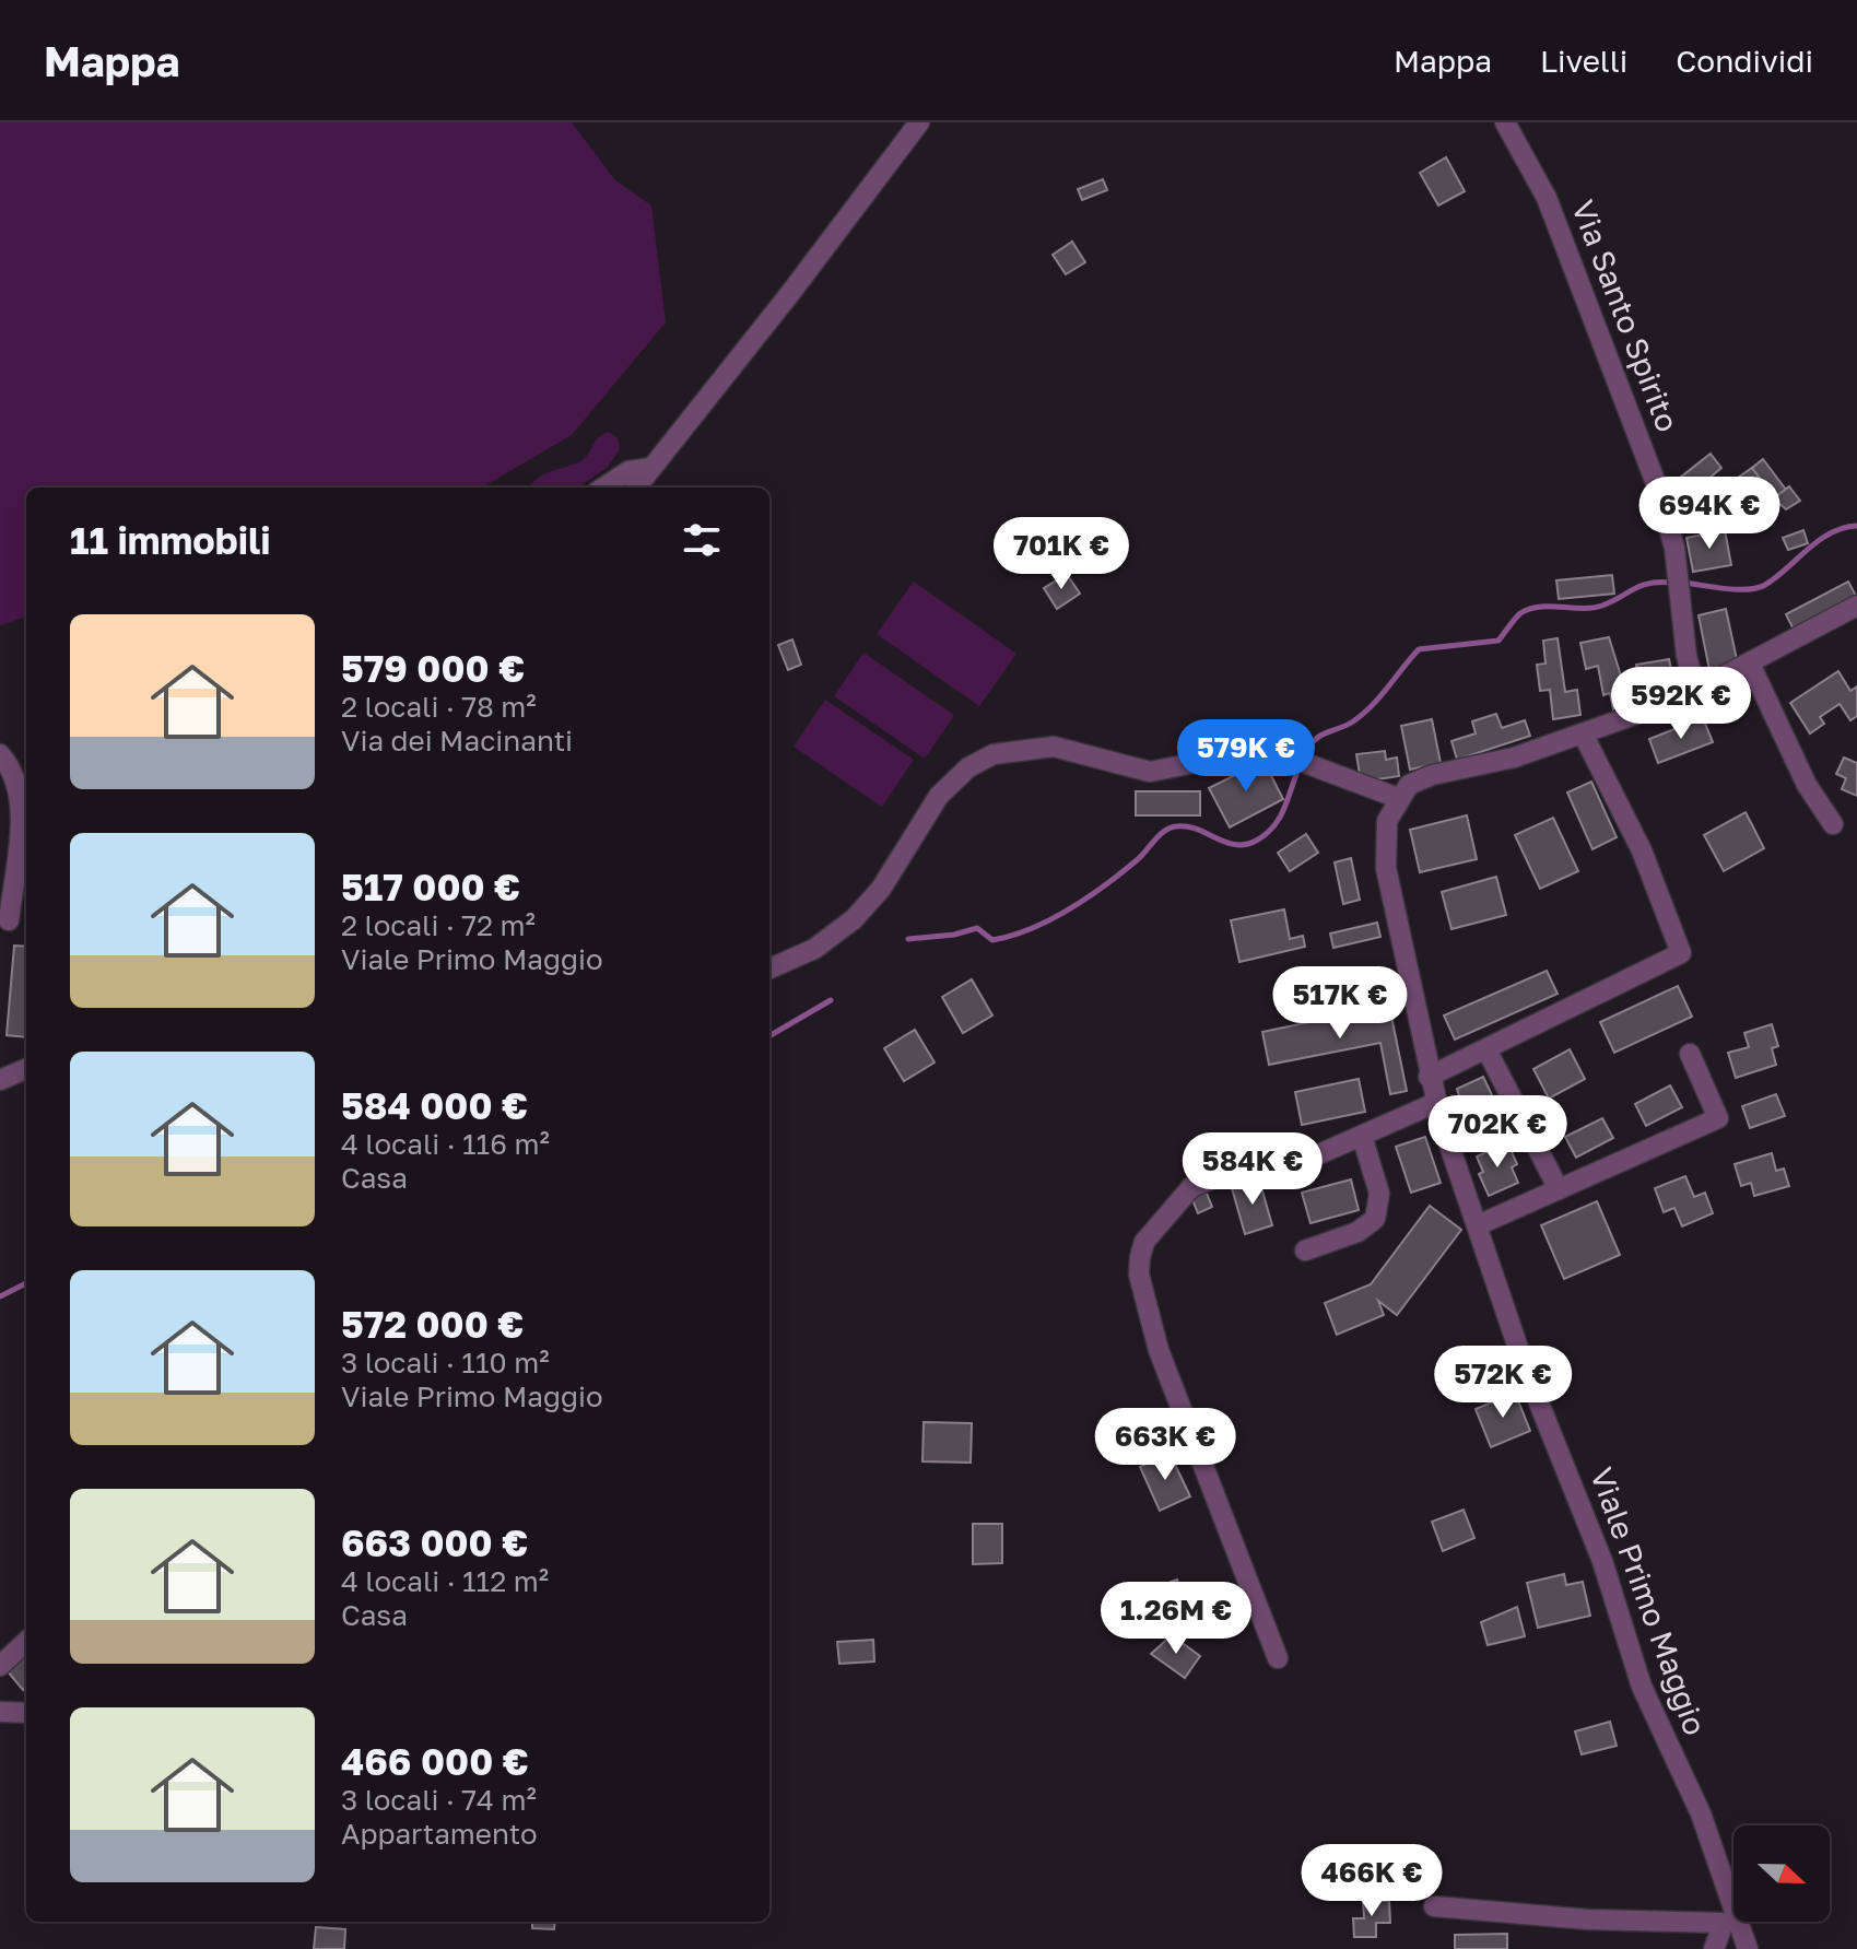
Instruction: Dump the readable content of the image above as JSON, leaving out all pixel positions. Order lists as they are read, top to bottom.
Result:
{
  "streets": {
    "street": ["Via Santo Spirito", "Viale Primo Maggio"]
  },
  "north": "right",
  "page": {
    "header": "Mappa",
    "nav": ["Mappa", "Livelli", "Condividi"],
    "price": [
      "694K €",
      "701K €",
      "592K €",
      "579K €",
      "517K €",
      "702K €",
      "584K €",
      "572K €",
      "663K €",
      "1.26M €",
      "466K €"
    ],
    "heading": "11 immobili",
    "list": [
      {
        "name": "579 000 €",
        "note": "2 locali · 78 m² · Via dei Macinanti"
      },
      {
        "name": "517 000 €",
        "note": "2 locali · 72 m² · Viale Primo Maggio"
      },
      {
        "name": "584 000 €",
        "note": "4 locali · 116 m² · Casa"
      },
      {
        "name": "572 000 €",
        "note": "3 locali · 110 m² · Viale Primo Maggio"
      },
      {
        "name": "663 000 €",
        "note": "4 locali · 112 m² · Casa"
      },
      {
        "name": "466 000 €",
        "note": "3 locali · 74 m² · Appartamento"
      }
    ]
  }
}
